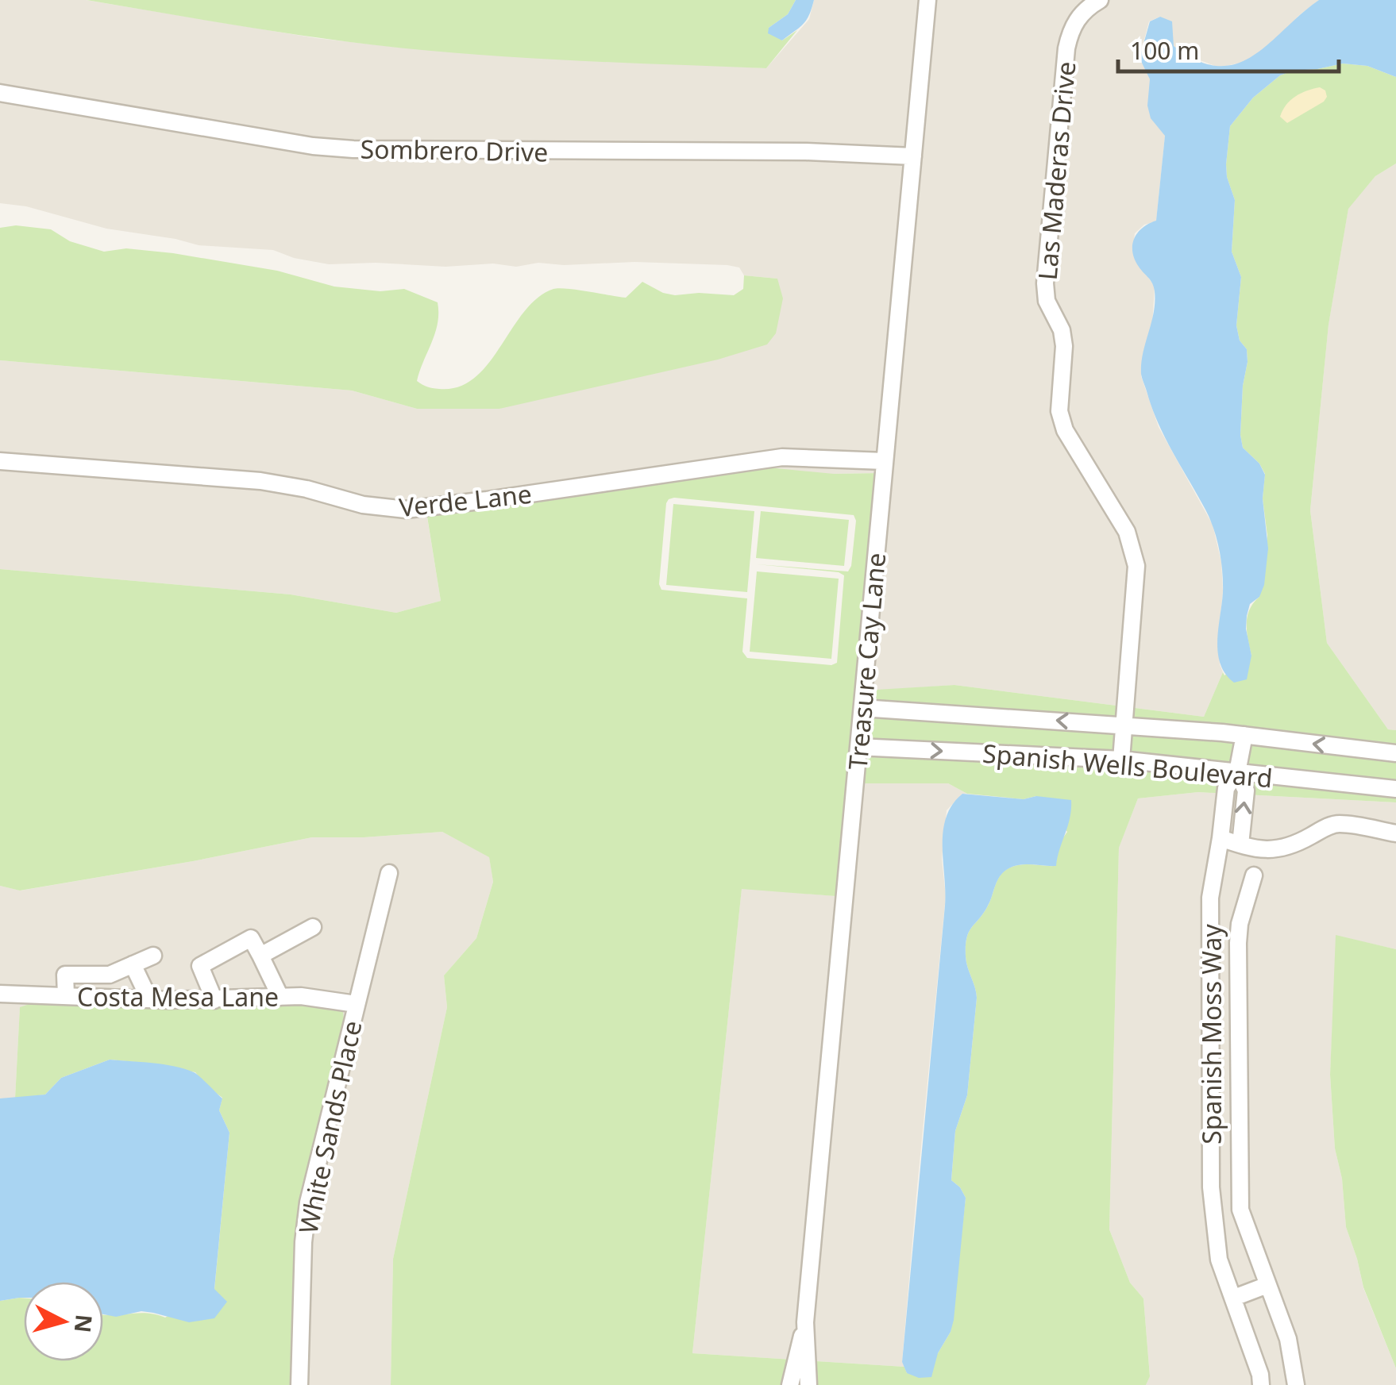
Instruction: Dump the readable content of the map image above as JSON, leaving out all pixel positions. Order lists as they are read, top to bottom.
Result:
{
  "streets": {
    "street": [
      "Sombrero Drive",
      "Las Maderas Drive",
      "Verde Lane",
      "Treasure Cay Lane",
      "Spanish Wells Boulevard",
      "Costa Mesa Lane",
      "Spanish Moss Way",
      "White Sands Place"
    ]
  },
  "crossings": [
    ["Sombrero Drive", "Treasure Cay Lane"],
    ["Las Maderas Drive", "Spanish Wells Boulevard"],
    ["Verde Lane", "Treasure Cay Lane"],
    ["Treasure Cay Lane", "Spanish Wells Boulevard"],
    ["Spanish Wells Boulevard", "Spanish Moss Way"],
    ["Costa Mesa Lane", "White Sands Place"]
  ],
  "scale_bar": "100 m",
  "north": "right"
}
